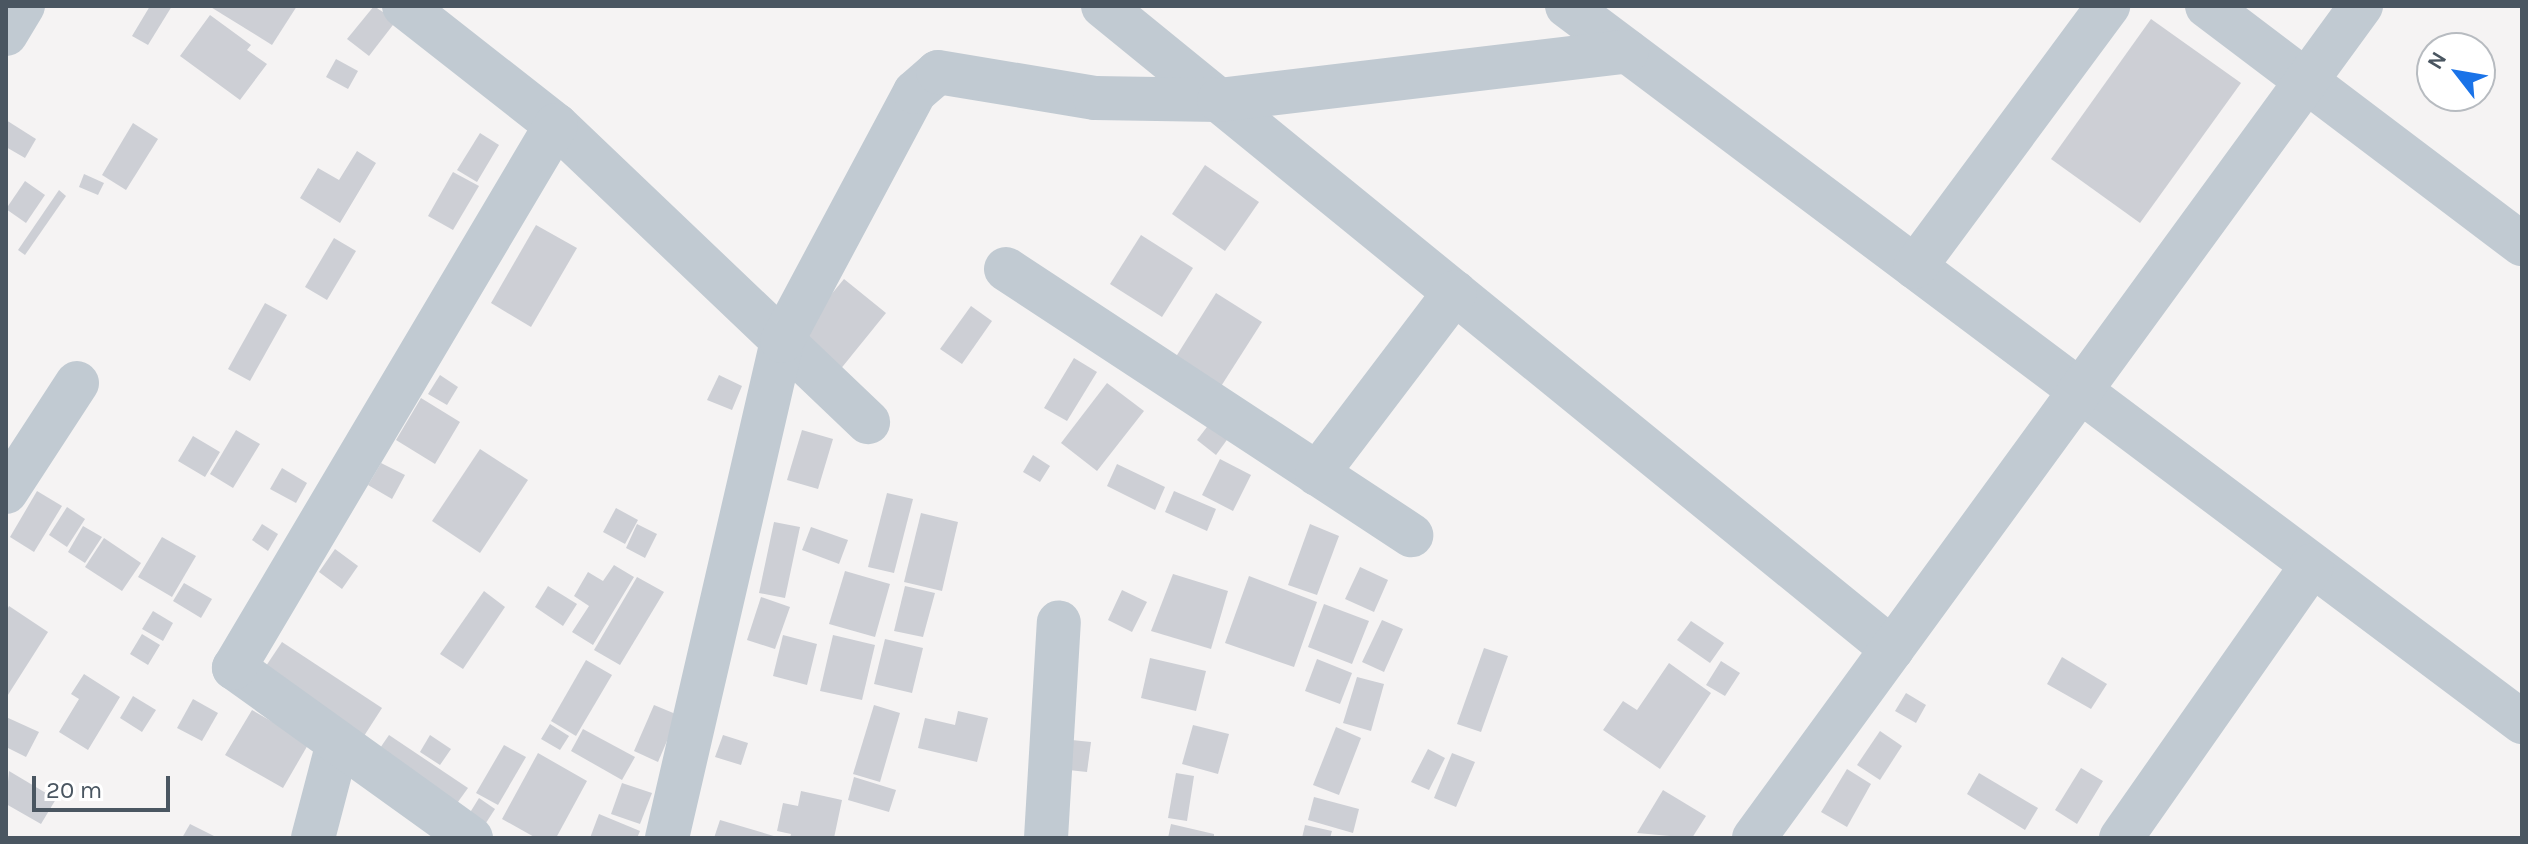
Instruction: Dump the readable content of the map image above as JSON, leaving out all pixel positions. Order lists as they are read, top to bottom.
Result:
{
  "scale_bar": "20 m",
  "north": "top left"
}
